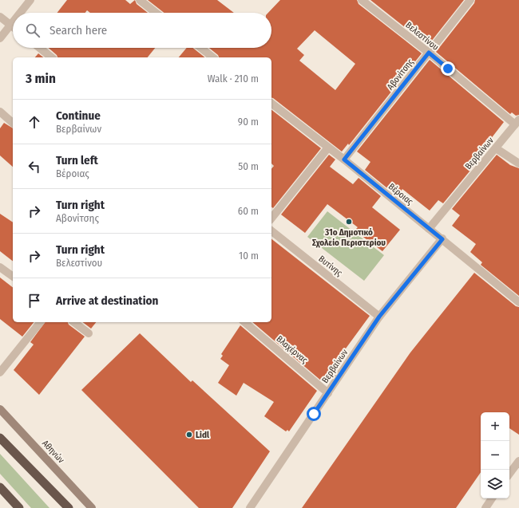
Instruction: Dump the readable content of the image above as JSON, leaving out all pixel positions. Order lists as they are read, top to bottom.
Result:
{
  "streets": {
    "main road": ["Αθηνών"],
    "street": [
      "Βελεστίνου",
      "Αβονίτσης",
      "Βερβαίνων",
      "Βέροιας",
      "Βυτίνης",
      "Βλαχέρνας"
    ]
  },
  "crossings": [
    ["Βελεστίνου", "Αβονίτσης"],
    ["Βελεστίνου", "Βερβαίνων"],
    ["Αβονίτσης", "Βέροιας"],
    ["Βερβαίνων", "Βέροιας"],
    ["Βερβαίνων", "Βυτίνης"],
    ["Βερβαίνων", "Βλαχέρνας"]
  ],
  "places": ["31ο Δημοτικό Σχολείο Περιστερίου", "Lidl"],
  "page": {
    "search": "Search here",
    "heading": ["3 min", "Walk · 210 m"],
    "list": [
      ["Continue", "Βερβαίνων", "90 m"],
      ["Turn left", "Βέροιας", "50 m"],
      ["Turn right", "Αβονίτσης", "60 m"],
      ["Turn right", "Βελεστίνου", "10 m"],
      "Arrive at destination"
    ],
    "map_buttons": ["+", "−"]
  }
}
